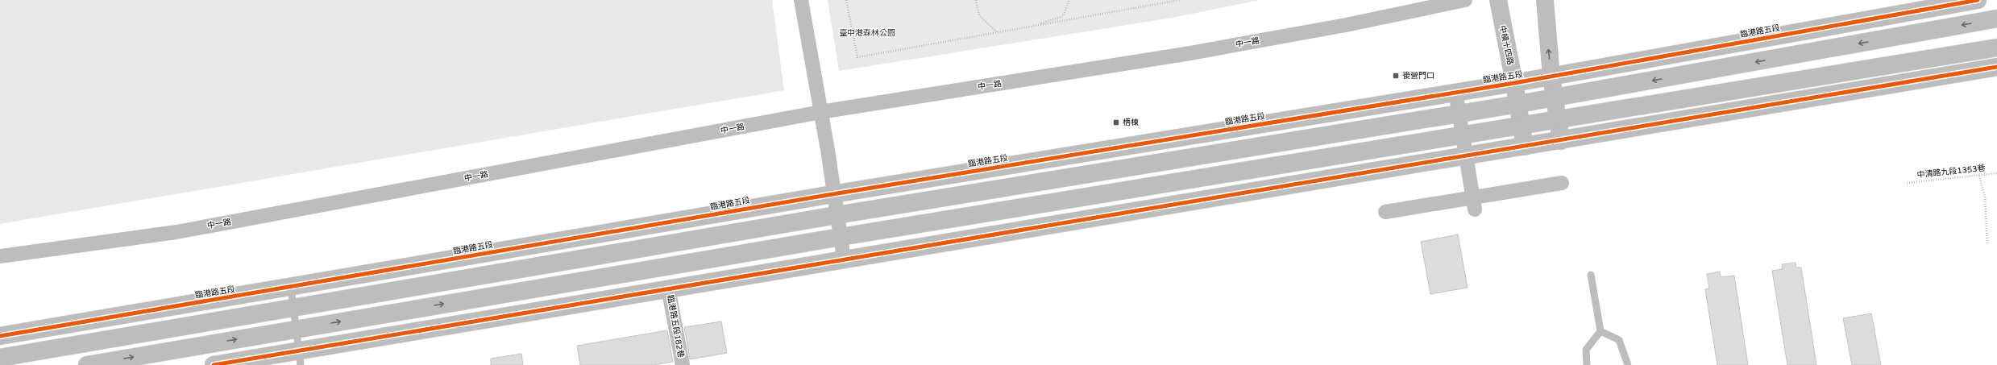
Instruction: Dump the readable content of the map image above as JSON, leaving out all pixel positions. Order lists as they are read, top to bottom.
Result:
{
  "streets": {
    "main road": ["臨港路五段", "中橫十四路"],
    "street": ["中一路", "臨港路五段182巷"],
    "path": ["中清路九段1353巷"]
  },
  "crossings": [
    ["臨港路五段", "中橫十四路"]
  ],
  "parks": ["臺中港森林公園"],
  "places": {
    "transit": ["後營門口", "梧棟"]
  }
}
